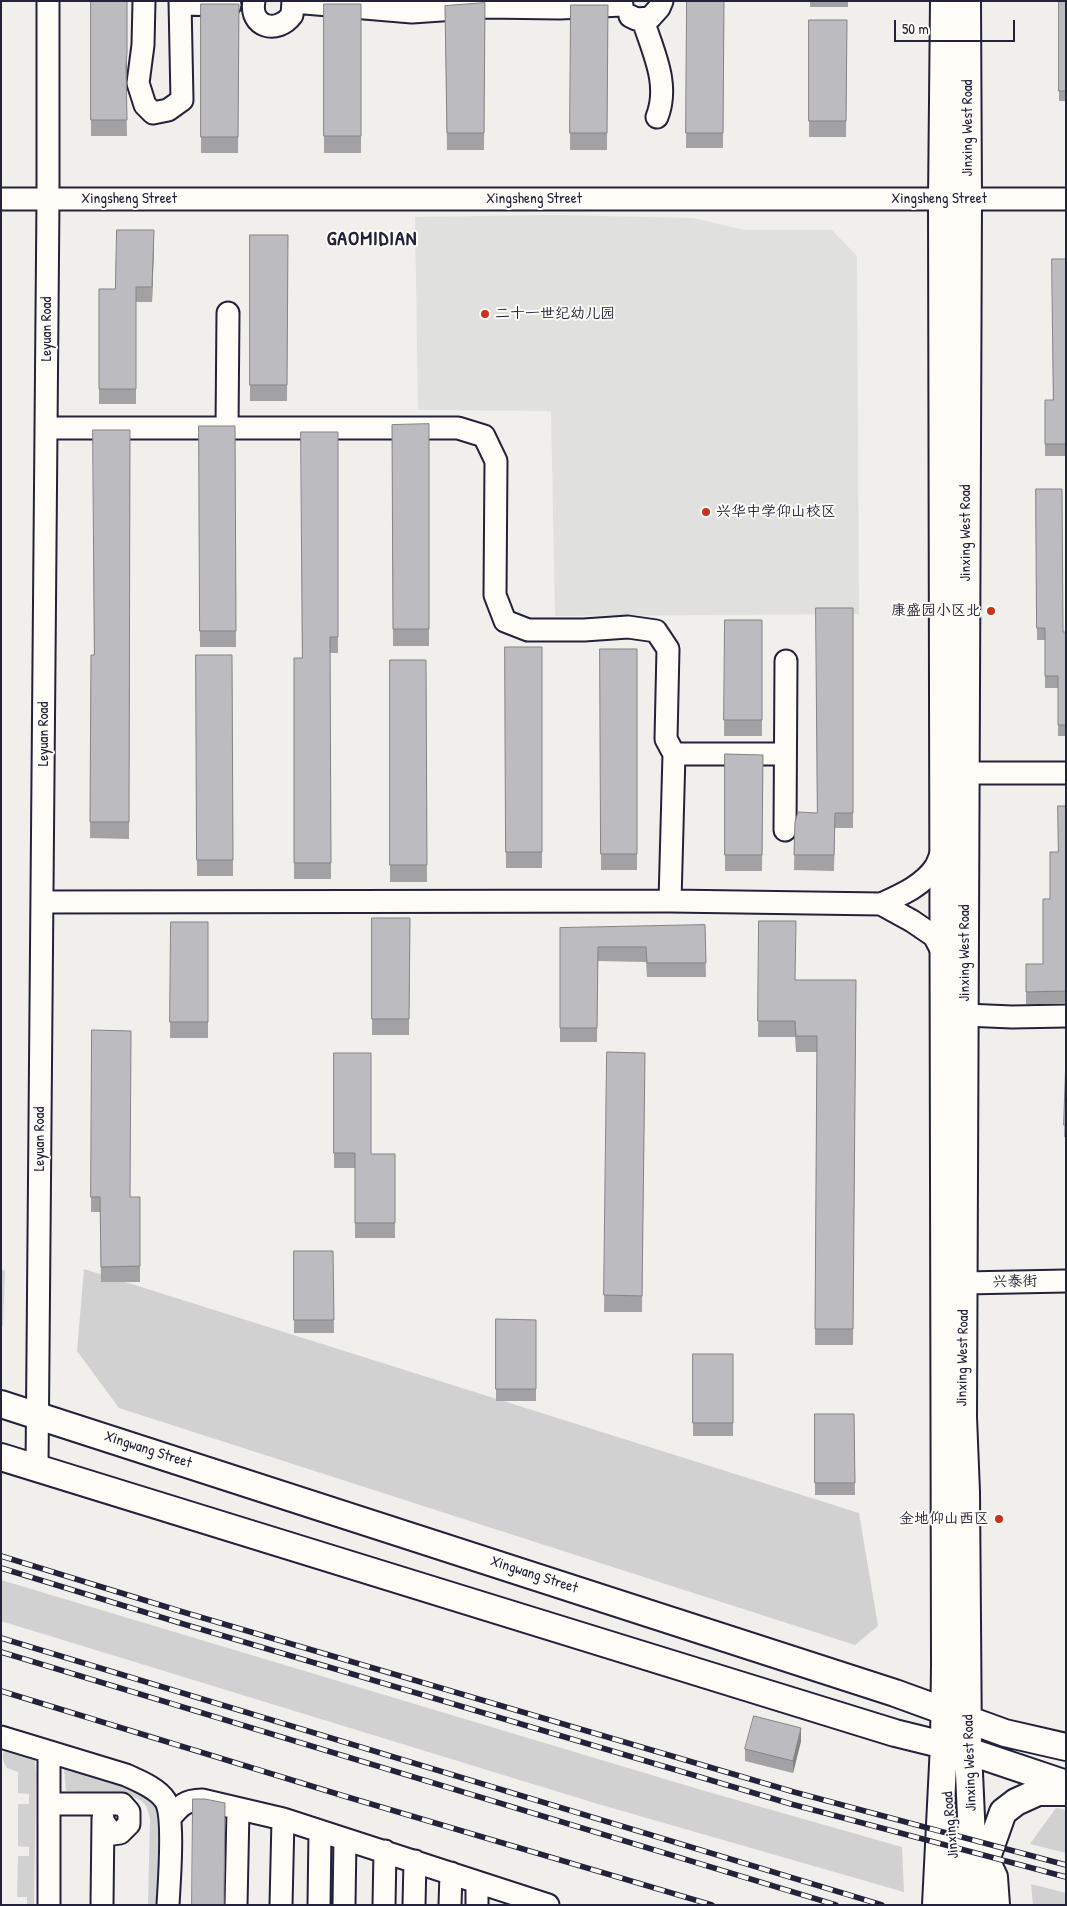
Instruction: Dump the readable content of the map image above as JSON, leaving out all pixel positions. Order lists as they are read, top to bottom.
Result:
{
  "streets": {
    "main road": ["Jinxing West Road", "Xingwang Street", "Jinxing Road"],
    "street": ["Xingsheng Street", "Leyuan Road", "兴泰街"]
  },
  "crossings": [
    ["Jinxing West Road", "Xingsheng Street"],
    ["Jinxing West Road", "兴泰街"],
    ["Jinxing West Road", "Xingwang Street"],
    ["Jinxing West Road", "Jinxing Road"],
    ["Xingsheng Street", "Leyuan Road"],
    ["Leyuan Road", "Xingwang Street"]
  ],
  "districts": ["GAOMIDIAN"],
  "places": [
    "二十一世纪幼儿园",
    "兴华中学仰山校区",
    "康盛园小区北",
    "金地仰山西区"
  ],
  "scale_bar": "50 m"
}
